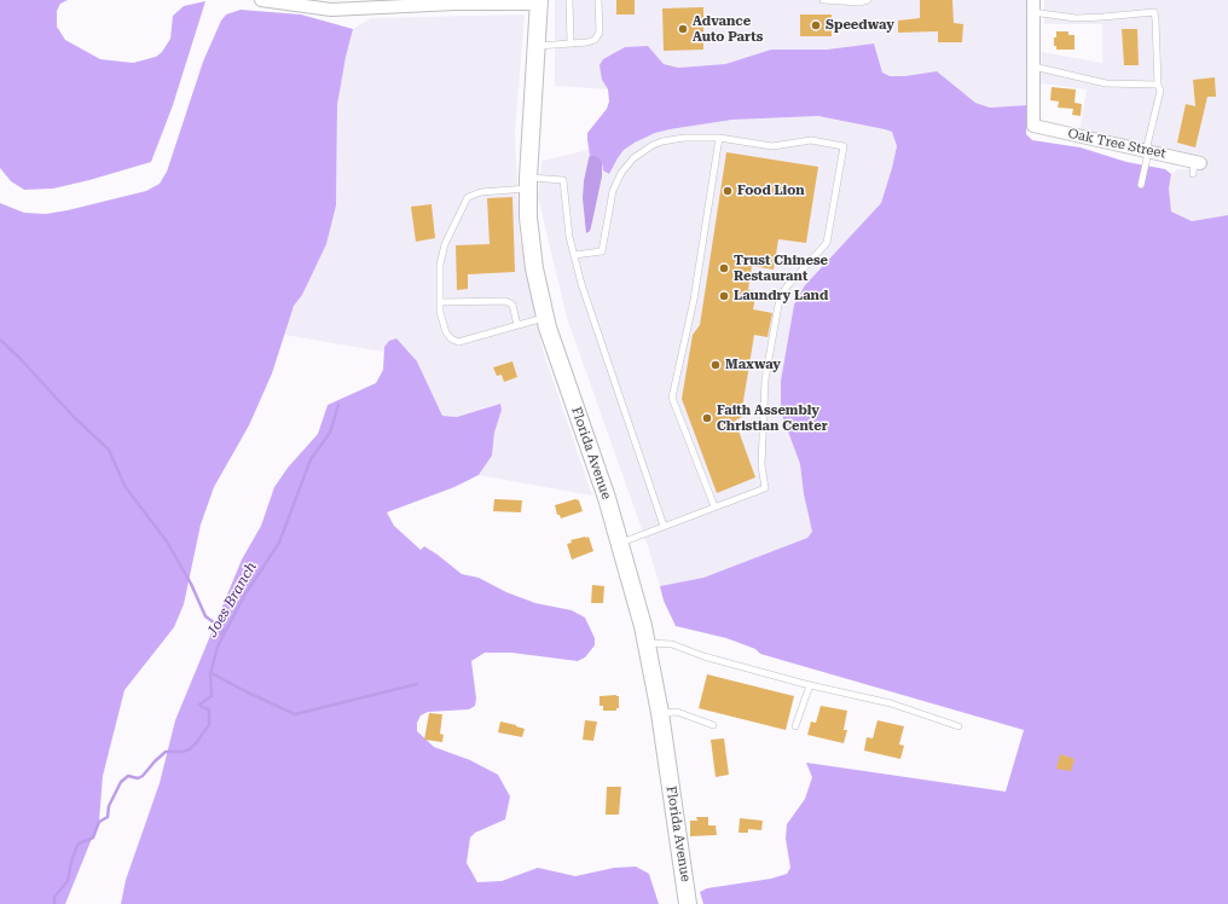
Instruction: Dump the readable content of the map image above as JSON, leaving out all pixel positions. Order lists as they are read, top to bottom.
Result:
{
  "streets": {
    "main road": ["Florida Avenue"],
    "street": ["Oak Tree Street"]
  },
  "water": ["Joes Branch"],
  "places": [
    "Speedway",
    "Advance Auto Parts",
    "Food Lion",
    "Trust Chinese Restaurant",
    "Laundry Land",
    "Maxway",
    "Faith Assembly Christian Center"
  ]
}
